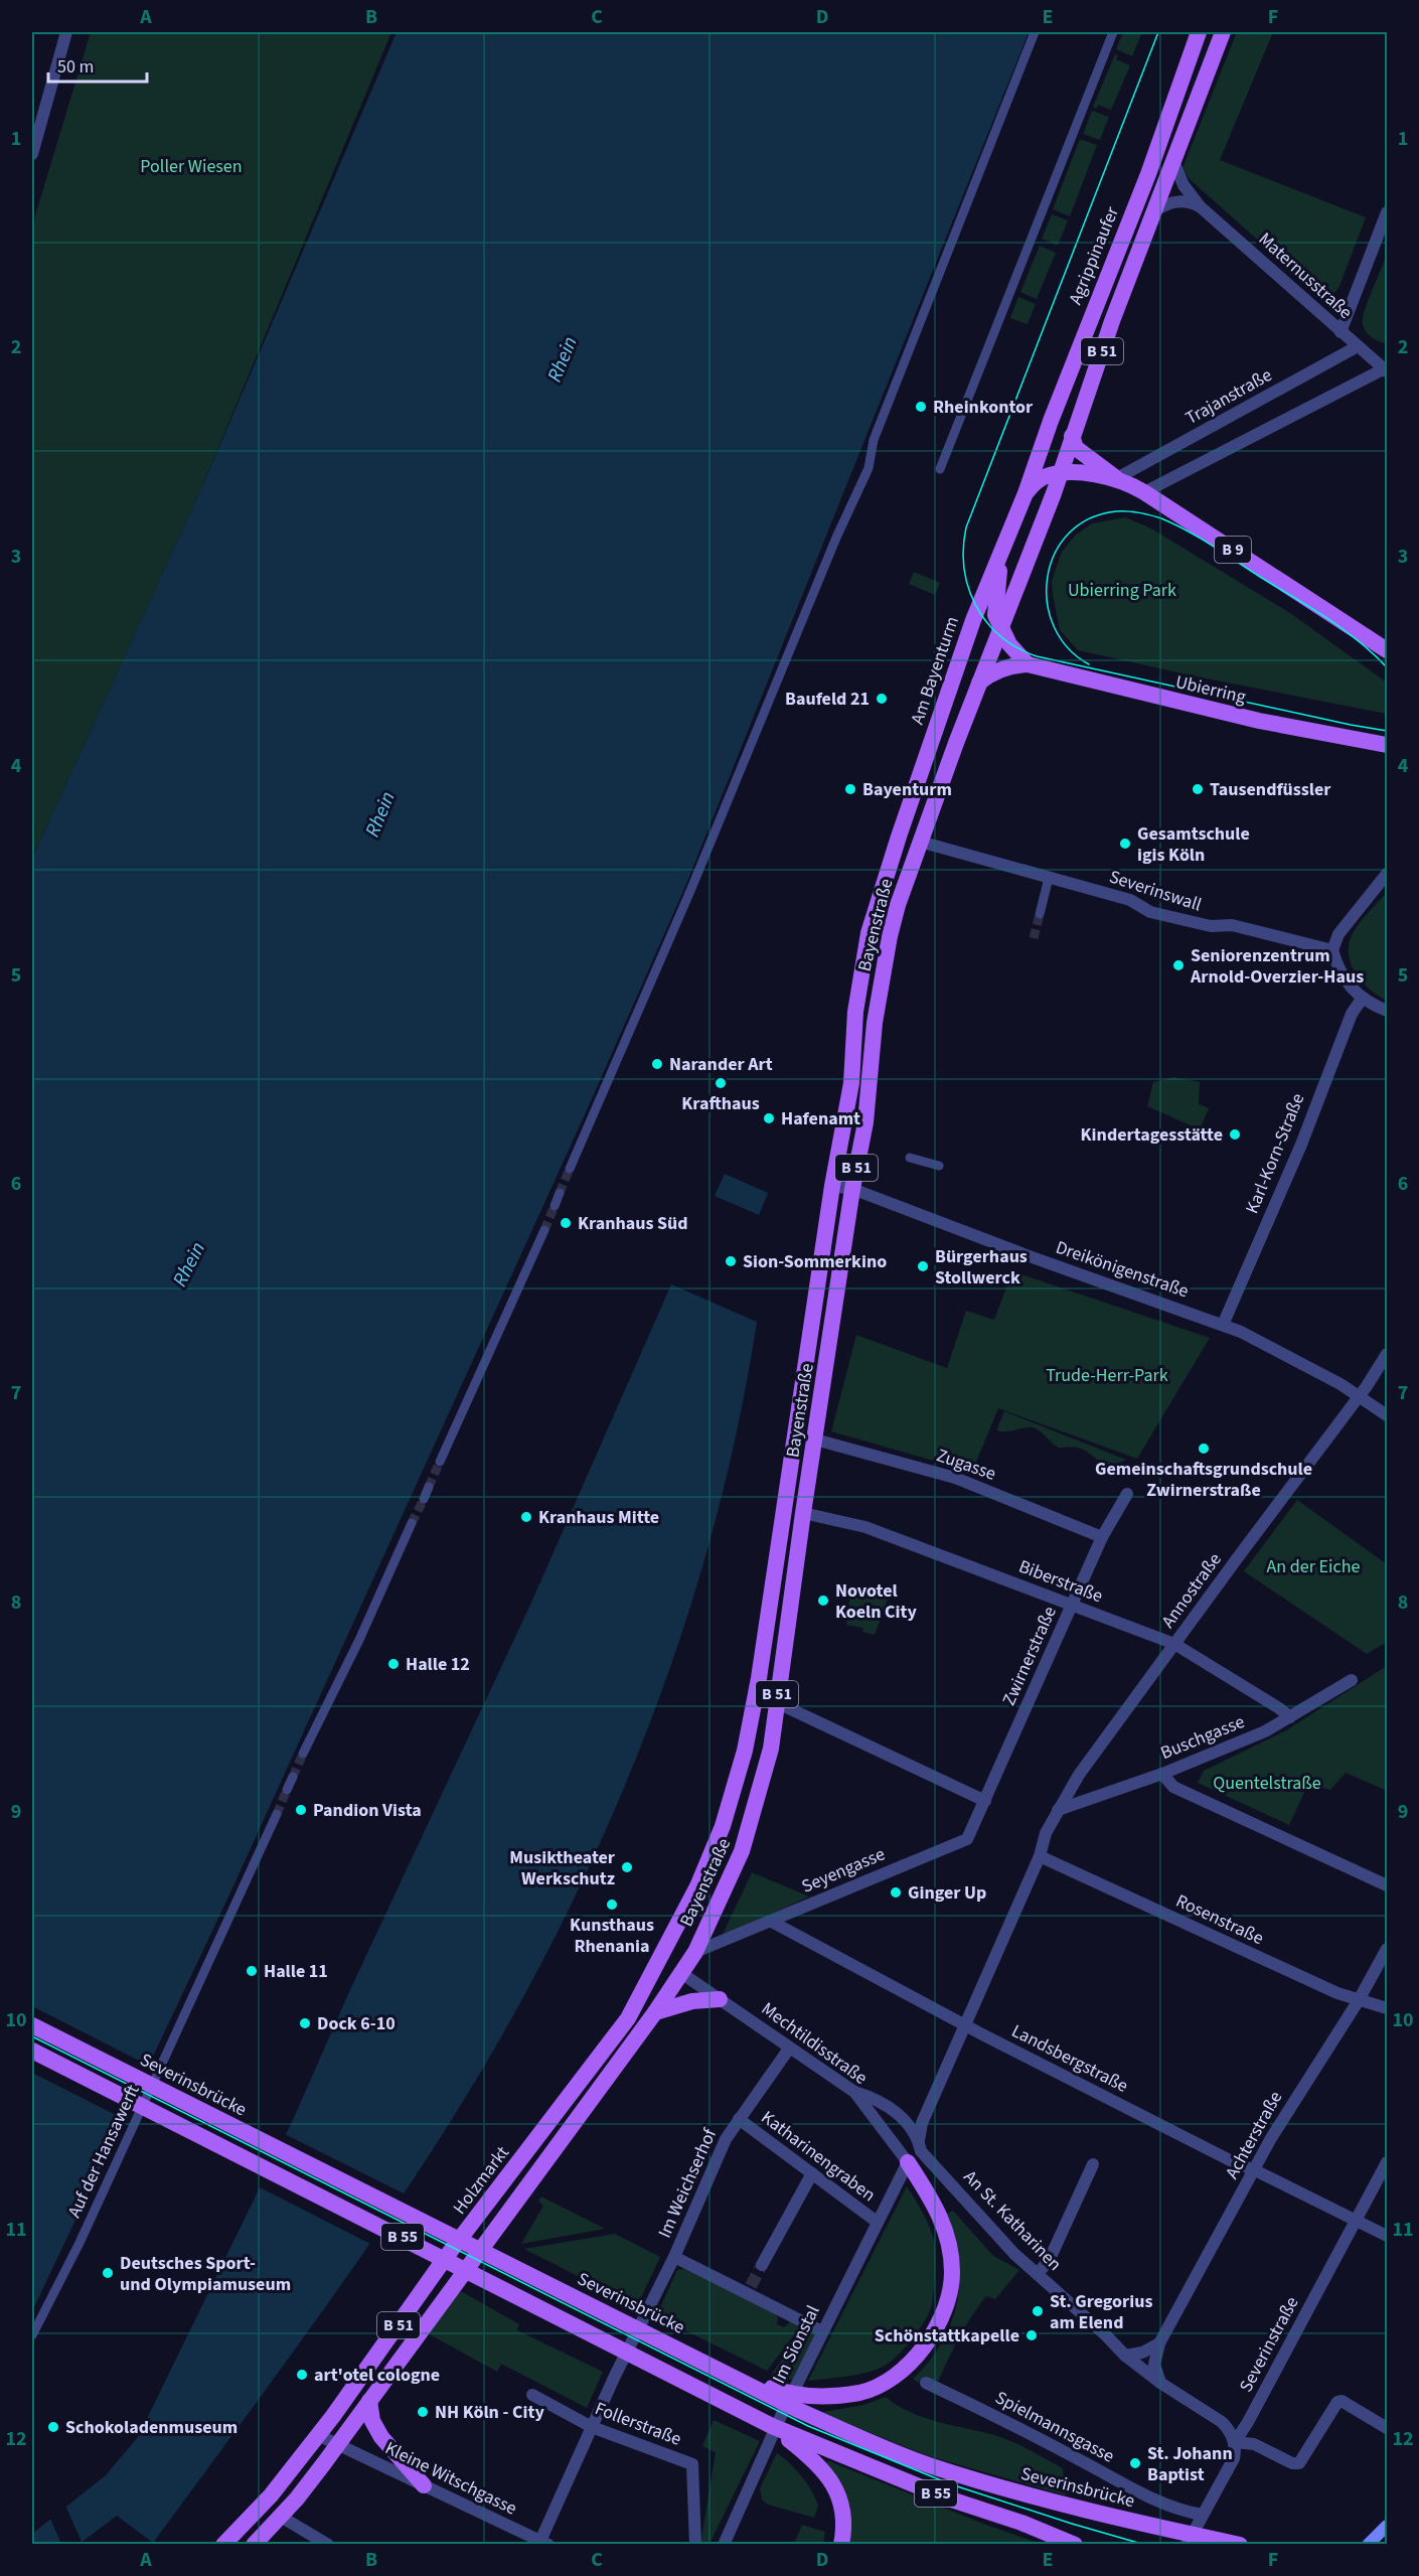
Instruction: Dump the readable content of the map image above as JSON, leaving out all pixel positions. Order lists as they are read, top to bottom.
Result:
{
  "streets": {
    "main road": [
      "Agrippinaufer",
      "B 51",
      "B 9",
      "Am Bayenturm",
      "Ubierring",
      "Bayenstraße",
      "Severinsbrücke",
      "Holzmarkt",
      "B 55"
    ],
    "street": [
      "Maternusstraße",
      "Trajanstraße",
      "Severinswall",
      "Karl-Korn-Straße",
      "Dreikönigenstraße",
      "Zugasse",
      "Biberstraße",
      "Annostraße",
      "Zwirnerstraße",
      "Buschgasse",
      "Seyengasse",
      "Rosenstraße",
      "Mechtildisstraße",
      "Landsbergstraße",
      "Achterstraße",
      "Auf der Hansawerft",
      "Katharinengraben",
      "Im Weichserhof",
      "An St. Katharinen",
      "Im Sionstal",
      "Severinstraße",
      "Follerstraße",
      "Spielmannsgasse",
      "Kleine Witschgasse"
    ]
  },
  "crossings": [
    ["Agrippinaufer", "B 9"],
    ["Agrippinaufer", "Am Bayenturm"],
    ["Maternusstraße", "Trajanstraße"],
    ["B 51", "B 9"],
    ["B 51", "Ubierring"],
    ["B 51", "Severinswall"],
    ["B 51", "Bayenstraße"],
    ["B 51", "Mechtildisstraße"],
    ["B 51", "Kleine Witschgasse"],
    ["Trajanstraße", "B 9"],
    ["B 9", "Am Bayenturm"],
    ["Am Bayenturm", "Bayenstraße"],
    ["Severinswall", "Bayenstraße"],
    ["Bayenstraße", "Dreikönigenstraße"],
    ["Bayenstraße", "Zugasse"],
    ["Bayenstraße", "Biberstraße"],
    ["Bayenstraße", "Seyengasse"],
    ["Bayenstraße", "Mechtildisstraße"],
    ["Bayenstraße", "Holzmarkt"],
    ["Karl-Korn-Straße", "Dreikönigenstraße"],
    ["Dreikönigenstraße", "Annostraße"],
    ["Zugasse", "Zwirnerstraße"],
    ["Biberstraße", "Annostraße"],
    ["Biberstraße", "Zwirnerstraße"],
    ["Biberstraße", "Buschgasse"],
    ["Annostraße", "Buschgasse"],
    ["Annostraße", "Rosenstraße"],
    ["Zwirnerstraße", "Seyengasse"],
    ["Seyengasse", "Landsbergstraße"],
    ["Rosenstraße", "Achterstraße"],
    ["Mechtildisstraße", "Im Weichserhof"],
    ["Mechtildisstraße", "An St. Katharinen"],
    ["Mechtildisstraße", "Im Sionstal"],
    ["Landsbergstraße", "Achterstraße"],
    ["Landsbergstraße", "Severinstraße"],
    ["Achterstraße", "An St. Katharinen"],
    ["Katharinengraben", "Im Weichserhof"],
    ["Katharinengraben", "Im Sionstal"],
    ["Im Weichserhof", "Im Sionstal"],
    ["An St. Katharinen", "Severinstraße"],
    ["Severinstraße", "Spielmannsgasse"]
  ],
  "water": ["Rhein"],
  "parks": [
    "Poller Wiesen",
    "Ubierring Park",
    "Trude-Herr-Park",
    "An der Eiche",
    "Quentelstraße"
  ],
  "places": [
    "Rheinkontor",
    "Baufeld 21",
    "Bayenturm",
    "Tausendfüssler",
    "Gesamtschule igis Köln",
    "Seniorenzentrum Arnold-Overzier-Haus",
    "Narander Art",
    "Krafthaus",
    "Hafenamt",
    "Kindertagesstätte",
    "Kranhaus Süd",
    "Sion-Sommerkino",
    "Bürgerhaus Stollwerck",
    "Gemeinschaftsgrundschule Zwirnerstraße",
    "Kranhaus Mitte",
    "Novotel Koeln City",
    "Halle 12",
    "Pandion Vista",
    "Musiktheater Werkschutz",
    "Ginger Up",
    "Kunsthaus Rhenania",
    "Halle 11",
    "Dock 6-10",
    "Deutsches Sport- und Olympiamuseum",
    "St. Gregorius am Elend",
    "Schönstattkapelle",
    "art'otel cologne",
    "NH Köln - City",
    "Schokoladenmuseum",
    "St. Johann Baptist"
  ],
  "scale_bar": "50 m",
  "grid": {
    "columns": [
      "A",
      "B",
      "C",
      "D",
      "E",
      "F"
    ],
    "rows": [
      "1",
      "2",
      "3",
      "4",
      "5",
      "6",
      "7",
      "8",
      "9",
      "10",
      "11",
      "12"
    ]
  }
}
